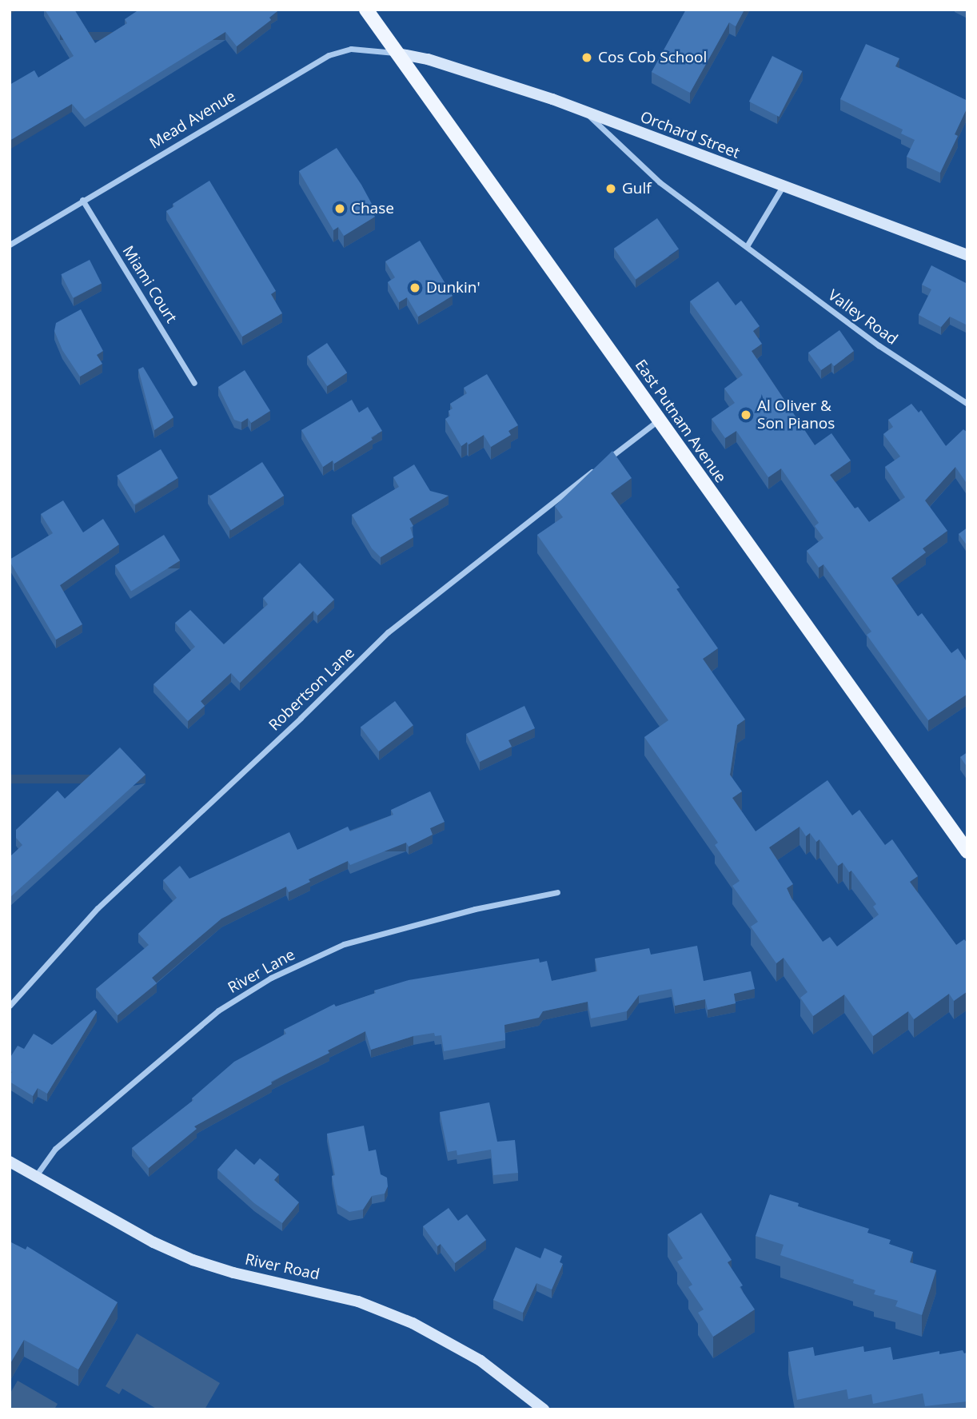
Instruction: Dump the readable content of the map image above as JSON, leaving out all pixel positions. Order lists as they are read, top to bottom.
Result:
{
  "streets": {
    "main road": ["Orchard Street", "East Putnam Avenue", "River Road"],
    "street": [
      "Mead Avenue",
      "Miami Court",
      "Valley Road",
      "Robertson Lane",
      "River Lane"
    ]
  },
  "crossings": [
    ["Mead Avenue", "Orchard Street"],
    ["Mead Avenue", "Miami Court"],
    ["Mead Avenue", "East Putnam Avenue"],
    ["Orchard Street", "Valley Road"],
    ["Orchard Street", "East Putnam Avenue"],
    ["River Lane", "River Road"]
  ],
  "places": [
    "Cos Cob School",
    "Gulf",
    "Chase",
    "Dunkin'",
    "Al Oliver & Son Pianos"
  ]
}
